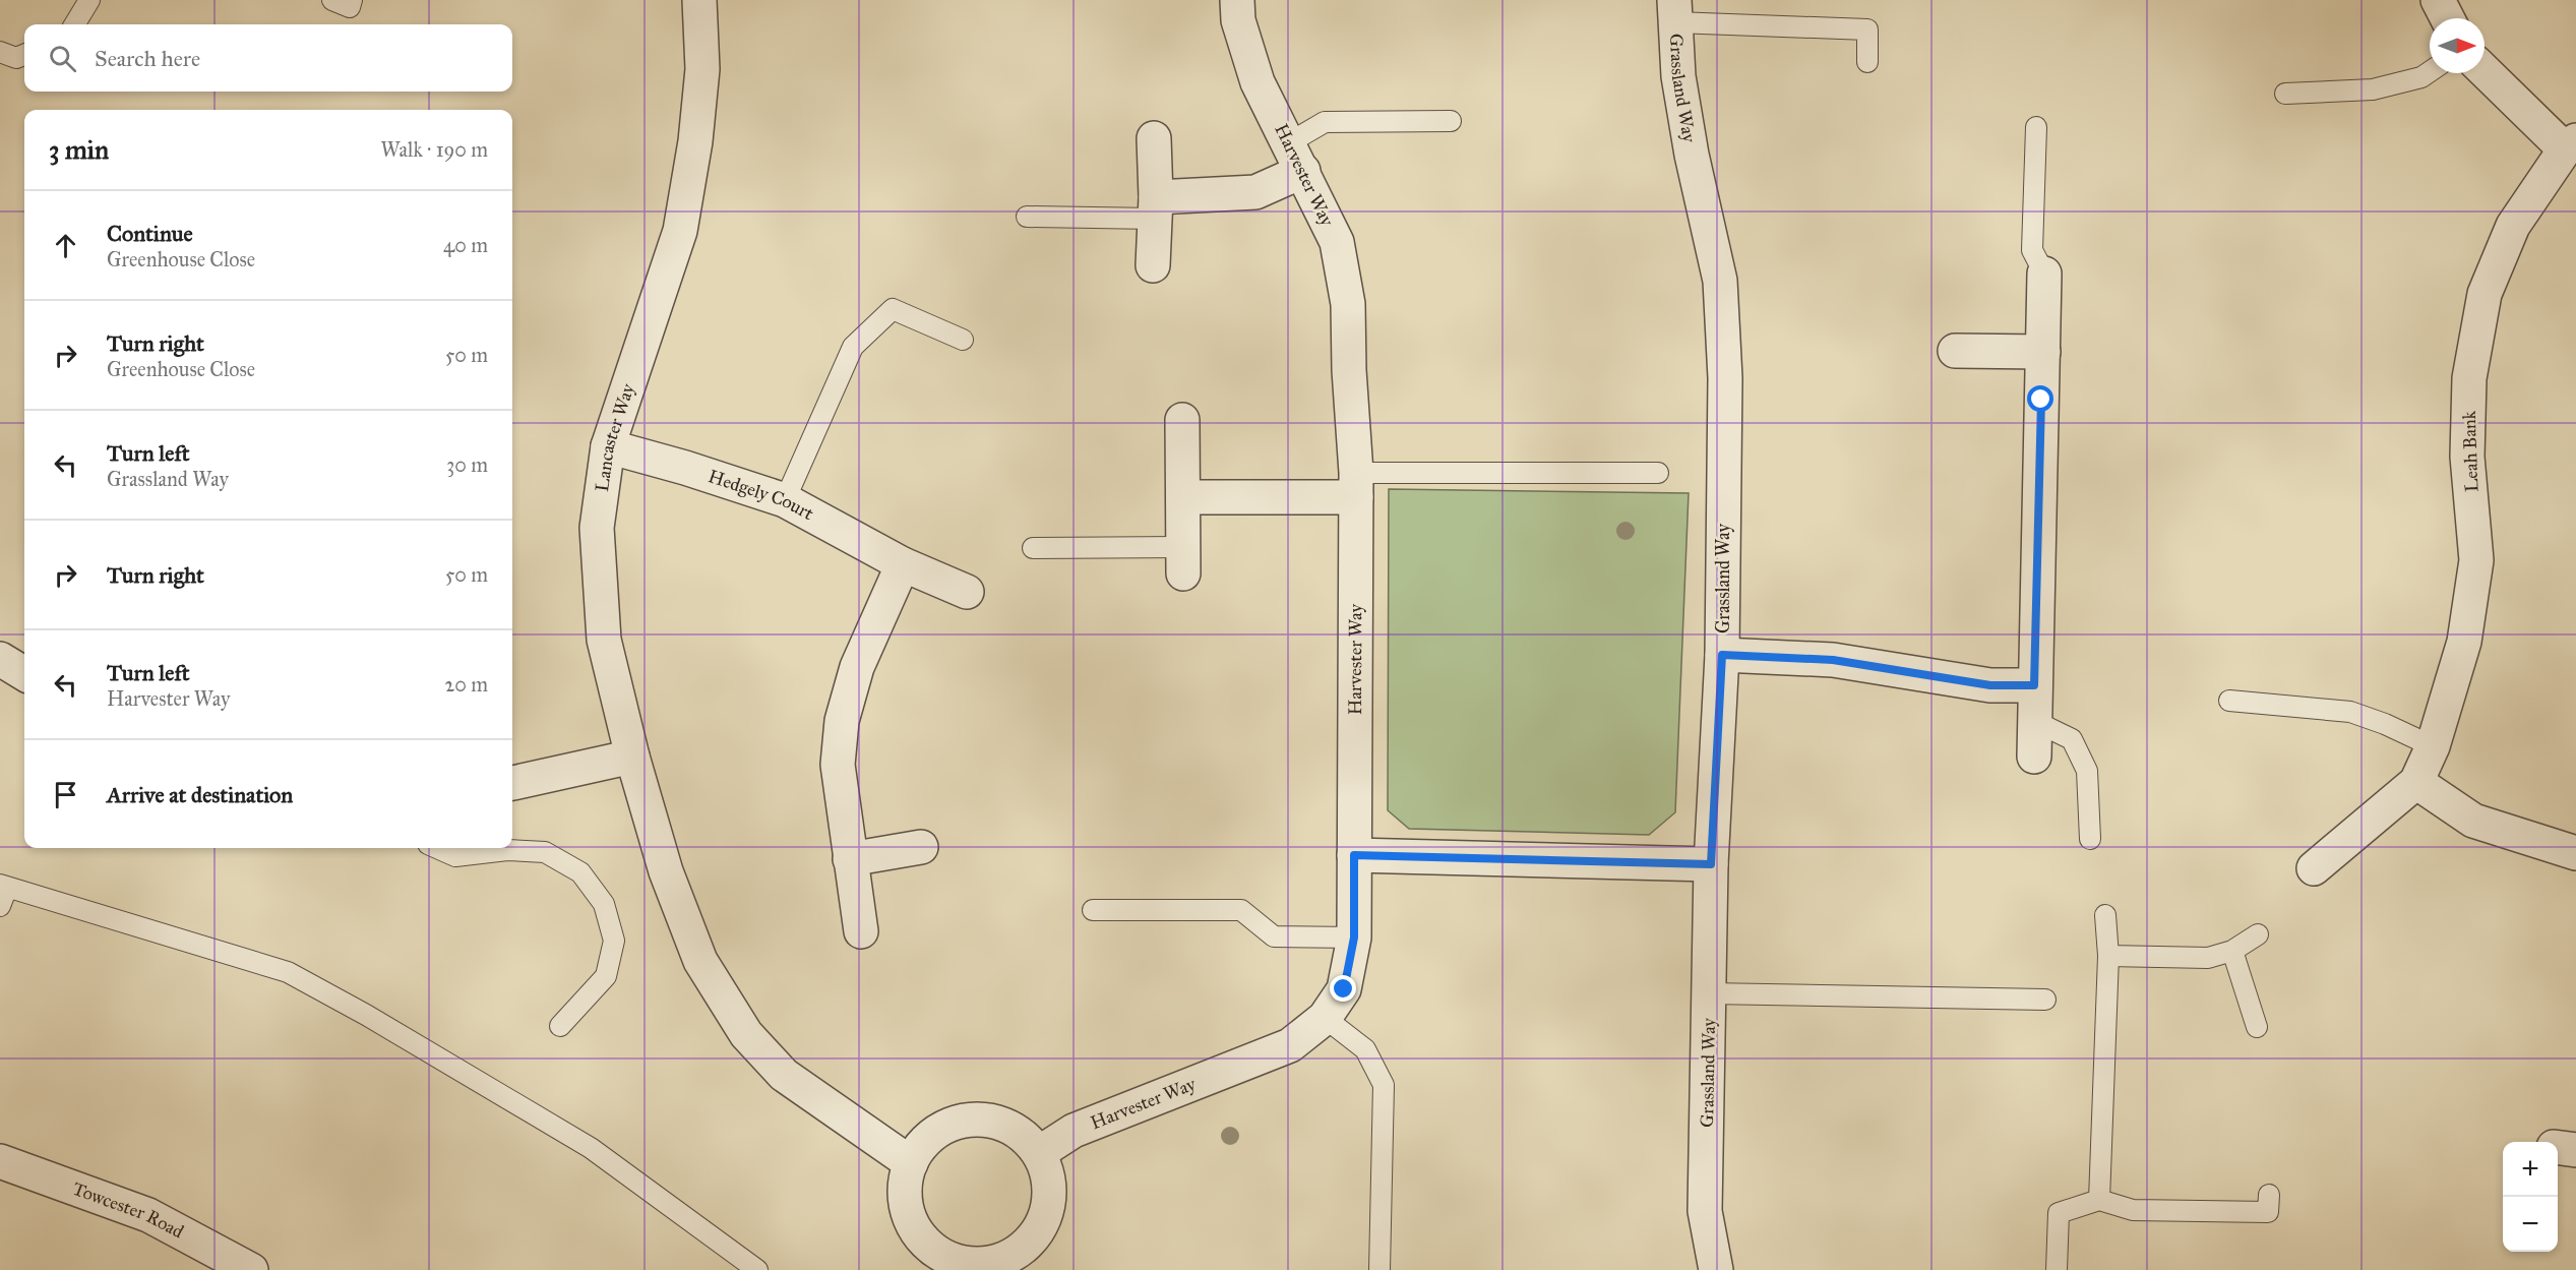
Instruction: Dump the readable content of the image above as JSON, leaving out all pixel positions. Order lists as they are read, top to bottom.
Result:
{
  "streets": {
    "street": [
      "Grassland Way",
      "Harvester Way",
      "Lancaster Way",
      "Leah Bank",
      "Hedgely Court",
      "Towcester Road"
    ]
  },
  "crossings": [
    ["Harvester Way", "Lancaster Way"],
    ["Lancaster Way", "Hedgely Court"]
  ],
  "north": "right",
  "page": {
    "search": "Search here",
    "heading": ["3 min", "Walk · 190 m"],
    "list": [
      ["Continue", "Greenhouse Close", "40 m"],
      ["Turn right", "Greenhouse Close", "50 m"],
      ["Turn left", "Grassland Way", "30 m"],
      ["Turn right", "50 m"],
      ["Turn left", "Harvester Way", "20 m"],
      "Arrive at destination"
    ],
    "map_buttons": ["+", "−"]
  }
}
